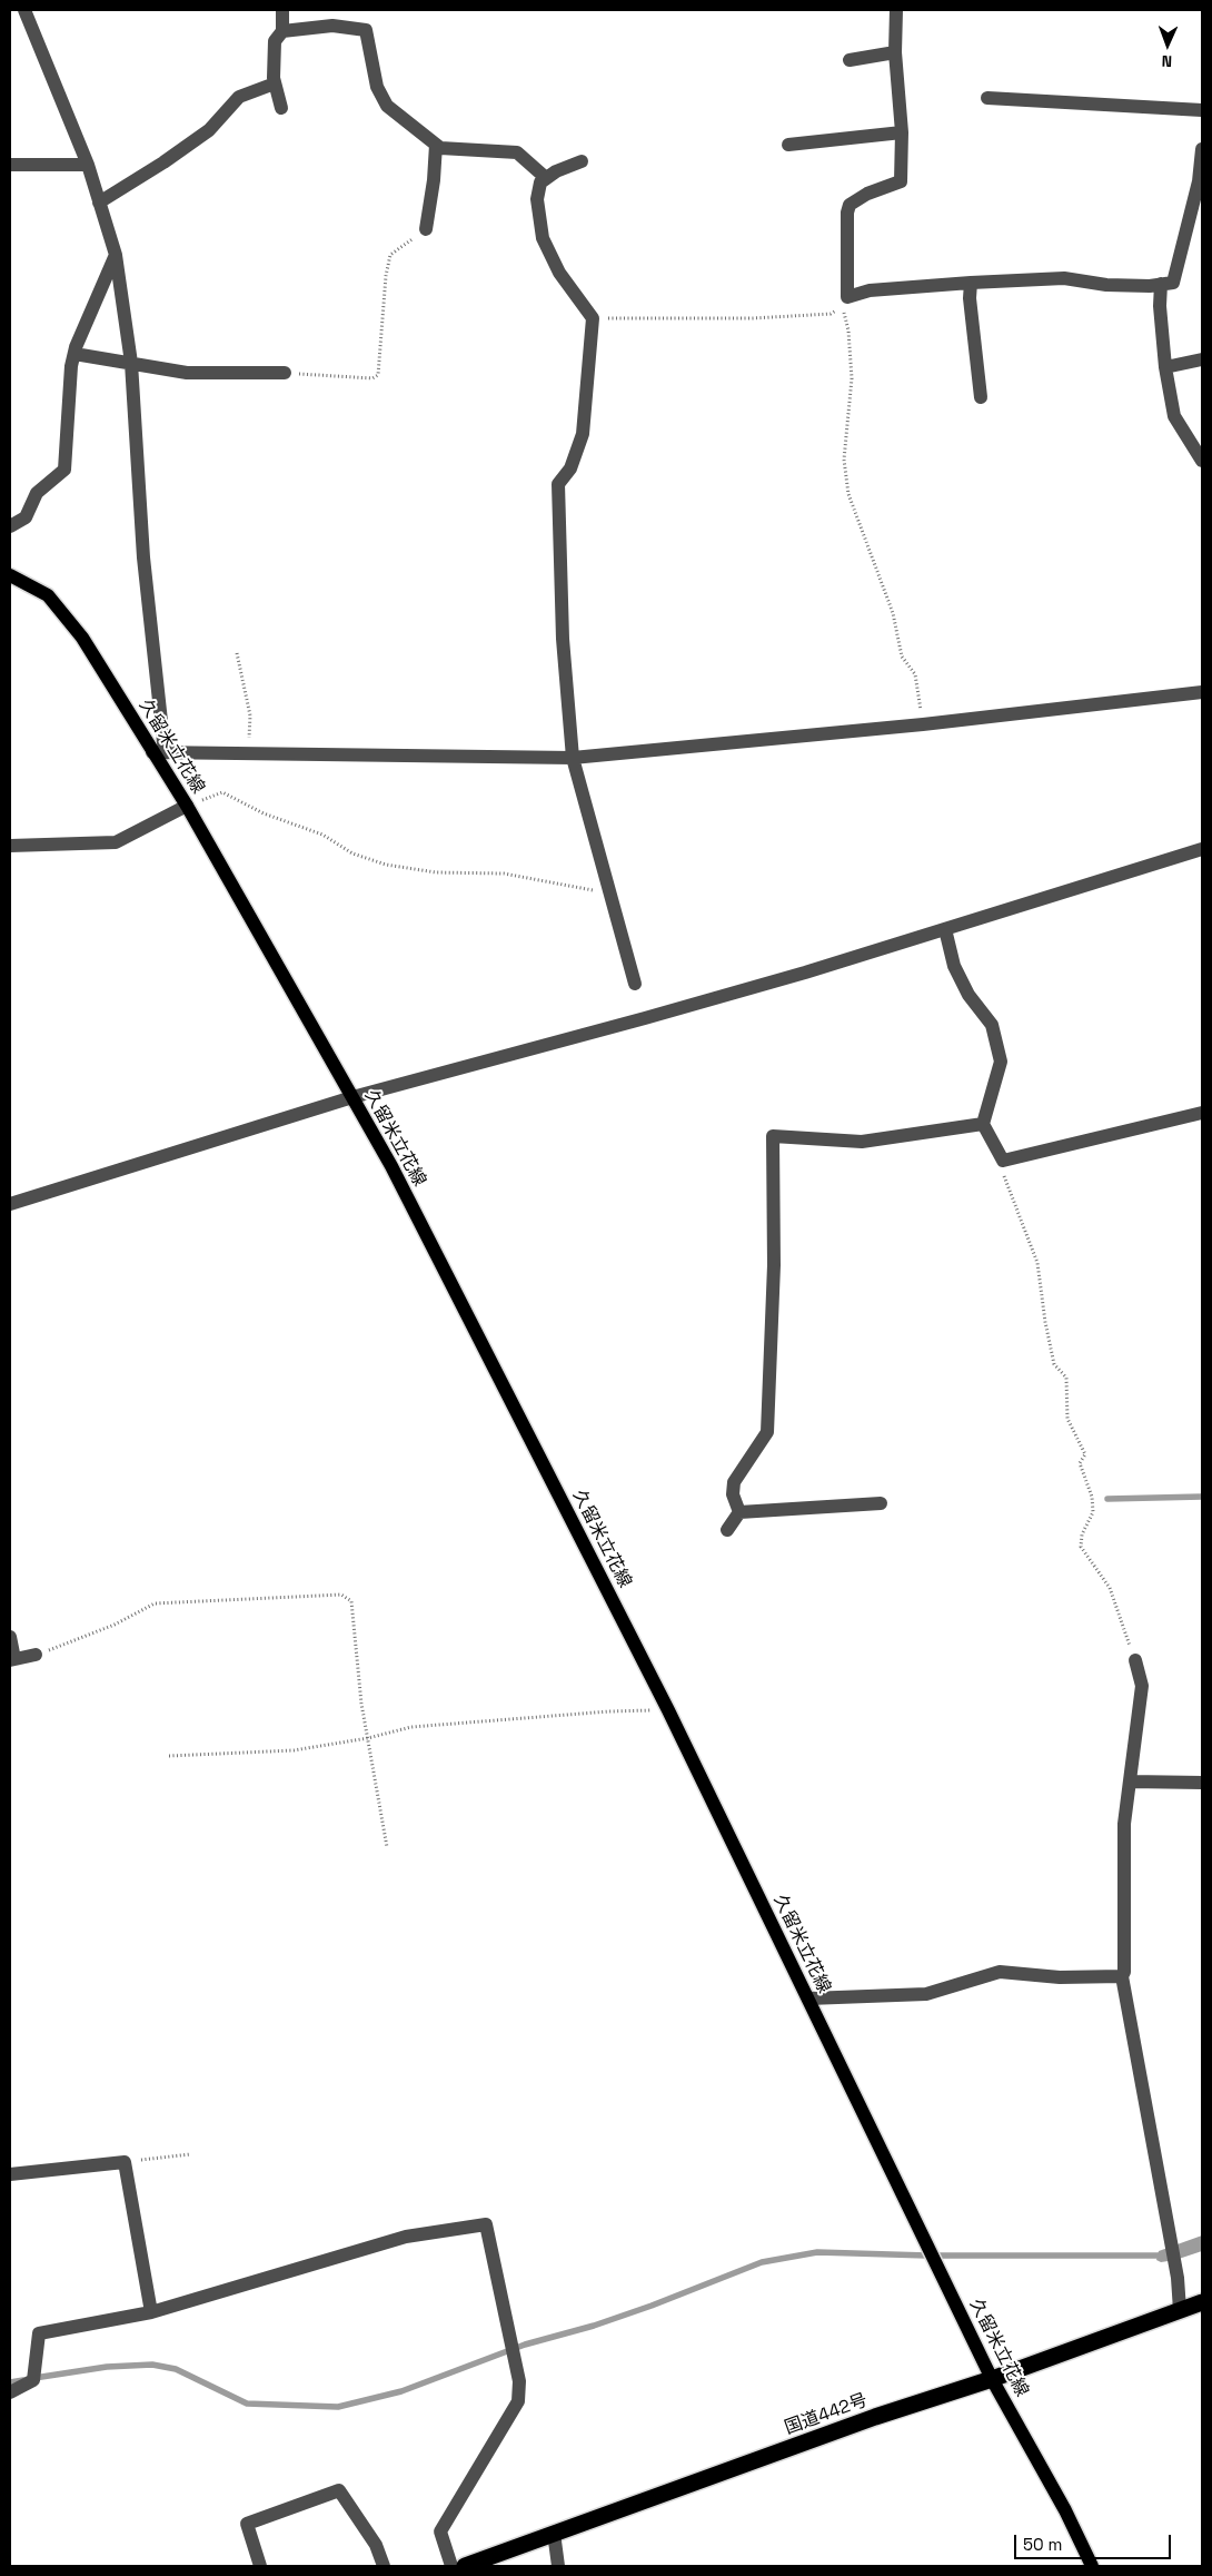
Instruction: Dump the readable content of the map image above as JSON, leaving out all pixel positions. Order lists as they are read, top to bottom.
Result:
{
  "streets": {
    "highway": ["国道442号"],
    "main road": ["久留米立花線"]
  },
  "crossings": [
    ["久留米立花線", "国道442号"]
  ],
  "scale_bar": "50 m",
  "north": "bottom"
}
